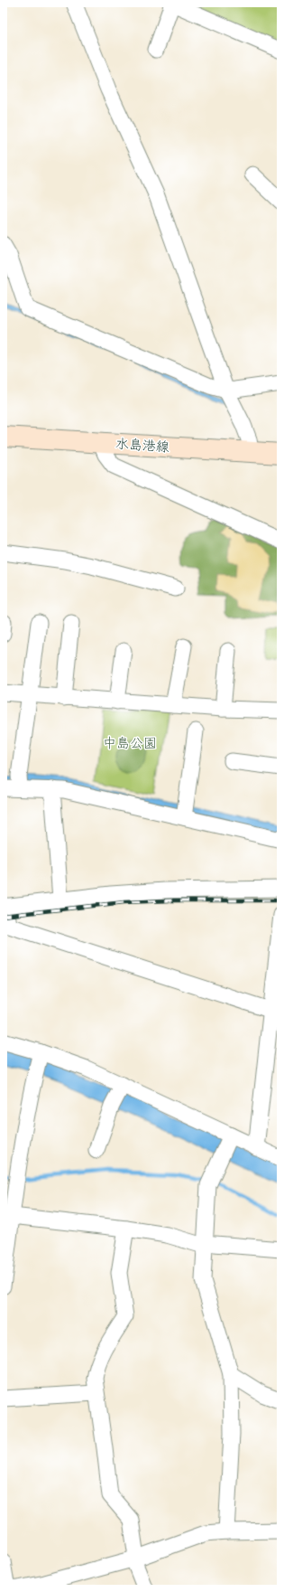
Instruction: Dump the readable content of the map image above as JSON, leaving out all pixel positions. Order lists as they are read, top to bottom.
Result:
{
  "streets": {
    "main road": ["水島港線"]
  },
  "parks": ["中島公園"]
}
